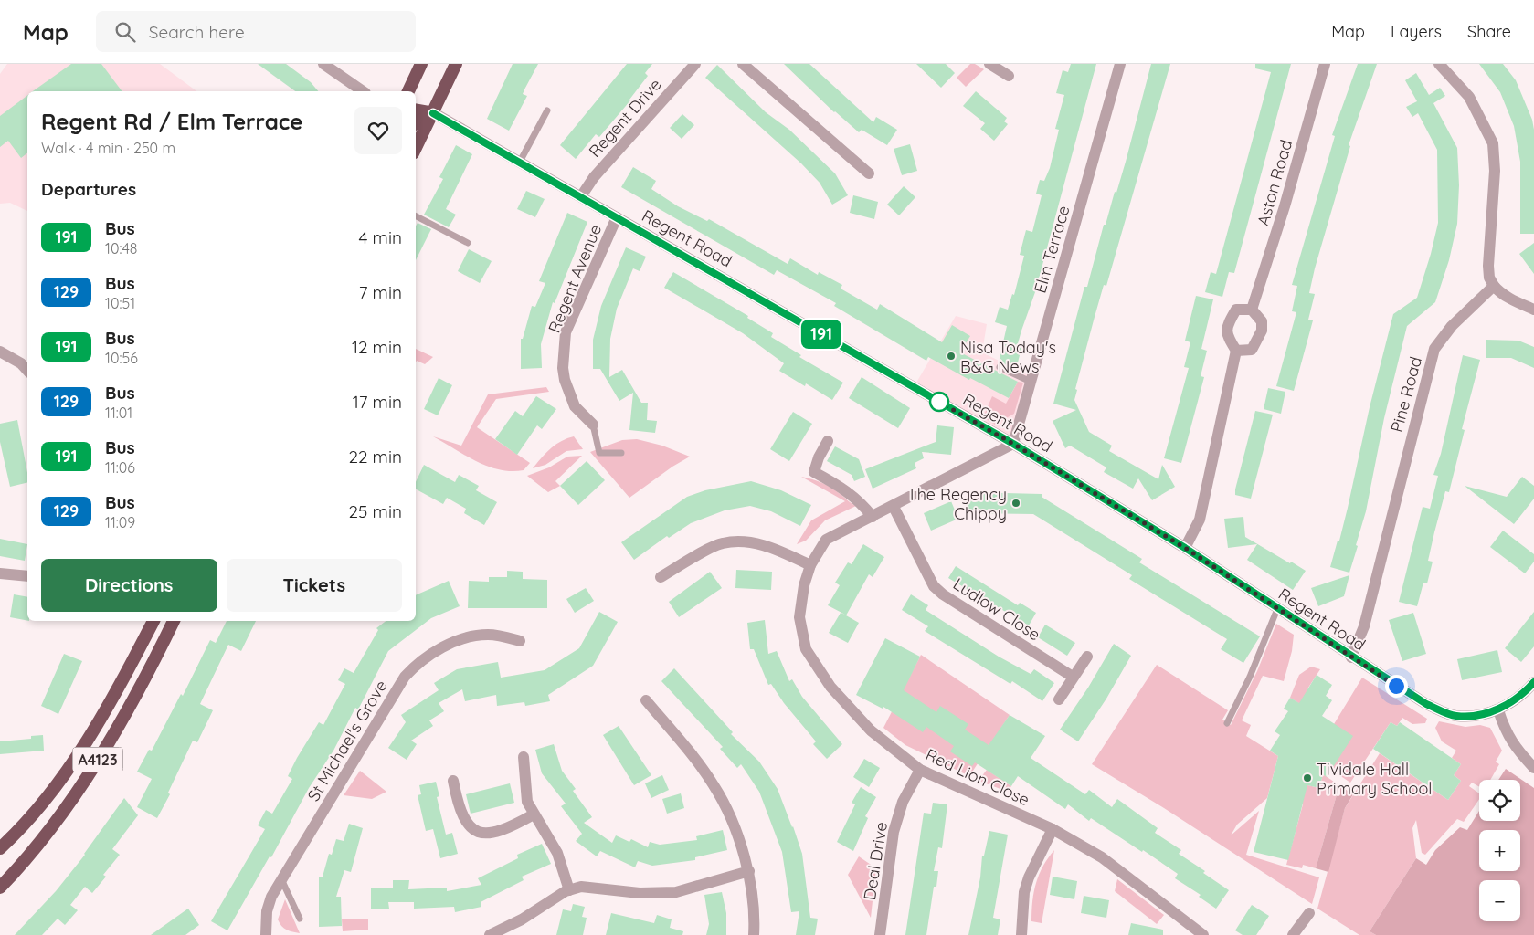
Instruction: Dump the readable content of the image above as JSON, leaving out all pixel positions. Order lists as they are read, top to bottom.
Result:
{
  "streets": {
    "highway": ["A4123"],
    "street": [
      "Regent Drive",
      "Aston Road",
      "Regent Road",
      "Elm Terrace",
      "Regent Avenue",
      "Pine Road",
      "Ludlow Close",
      "St Michael's Grove",
      "Red Lion Close",
      "Deal Drive"
    ]
  },
  "crossings": [
    ["Regent Drive", "Regent Road"],
    ["Regent Road", "Elm Terrace"],
    ["Regent Road", "Regent Avenue"],
    ["Regent Road", "Pine Road"],
    ["Regent Road", "Red Lion Close"],
    ["Elm Terrace", "Red Lion Close"],
    ["Ludlow Close", "Red Lion Close"],
    ["Red Lion Close", "Deal Drive"]
  ],
  "places": ["Nisa Today's B&G News", "The Regency Chippy", "Tividale Hall Primary School"],
  "lines": ["bus line 191"],
  "page": {
    "header": "Map",
    "search": "Search here",
    "nav": ["Map", "Layers", "Share"],
    "on_map": "191",
    "heading": [
      ["Regent Rd / Elm Terrace", "Walk · 4 min · 250 m"],
      "Departures"
    ],
    "list": [
      {
        "mark": "191",
        "name": "Bus",
        "note": "10:48",
        "value": "4 min"
      },
      {
        "mark": "129",
        "name": "Bus",
        "note": "10:51",
        "value": "7 min"
      },
      {
        "mark": "191",
        "name": "Bus",
        "note": "10:56",
        "value": "12 min"
      },
      {
        "mark": "129",
        "name": "Bus",
        "note": "11:01",
        "value": "17 min"
      },
      {
        "mark": "191",
        "name": "Bus",
        "note": "11:06",
        "value": "22 min"
      },
      {
        "mark": "129",
        "name": "Bus",
        "note": "11:09",
        "value": "25 min"
      }
    ],
    "buttons": ["Directions", "Tickets"],
    "map_buttons": ["+", "−"]
  }
}
